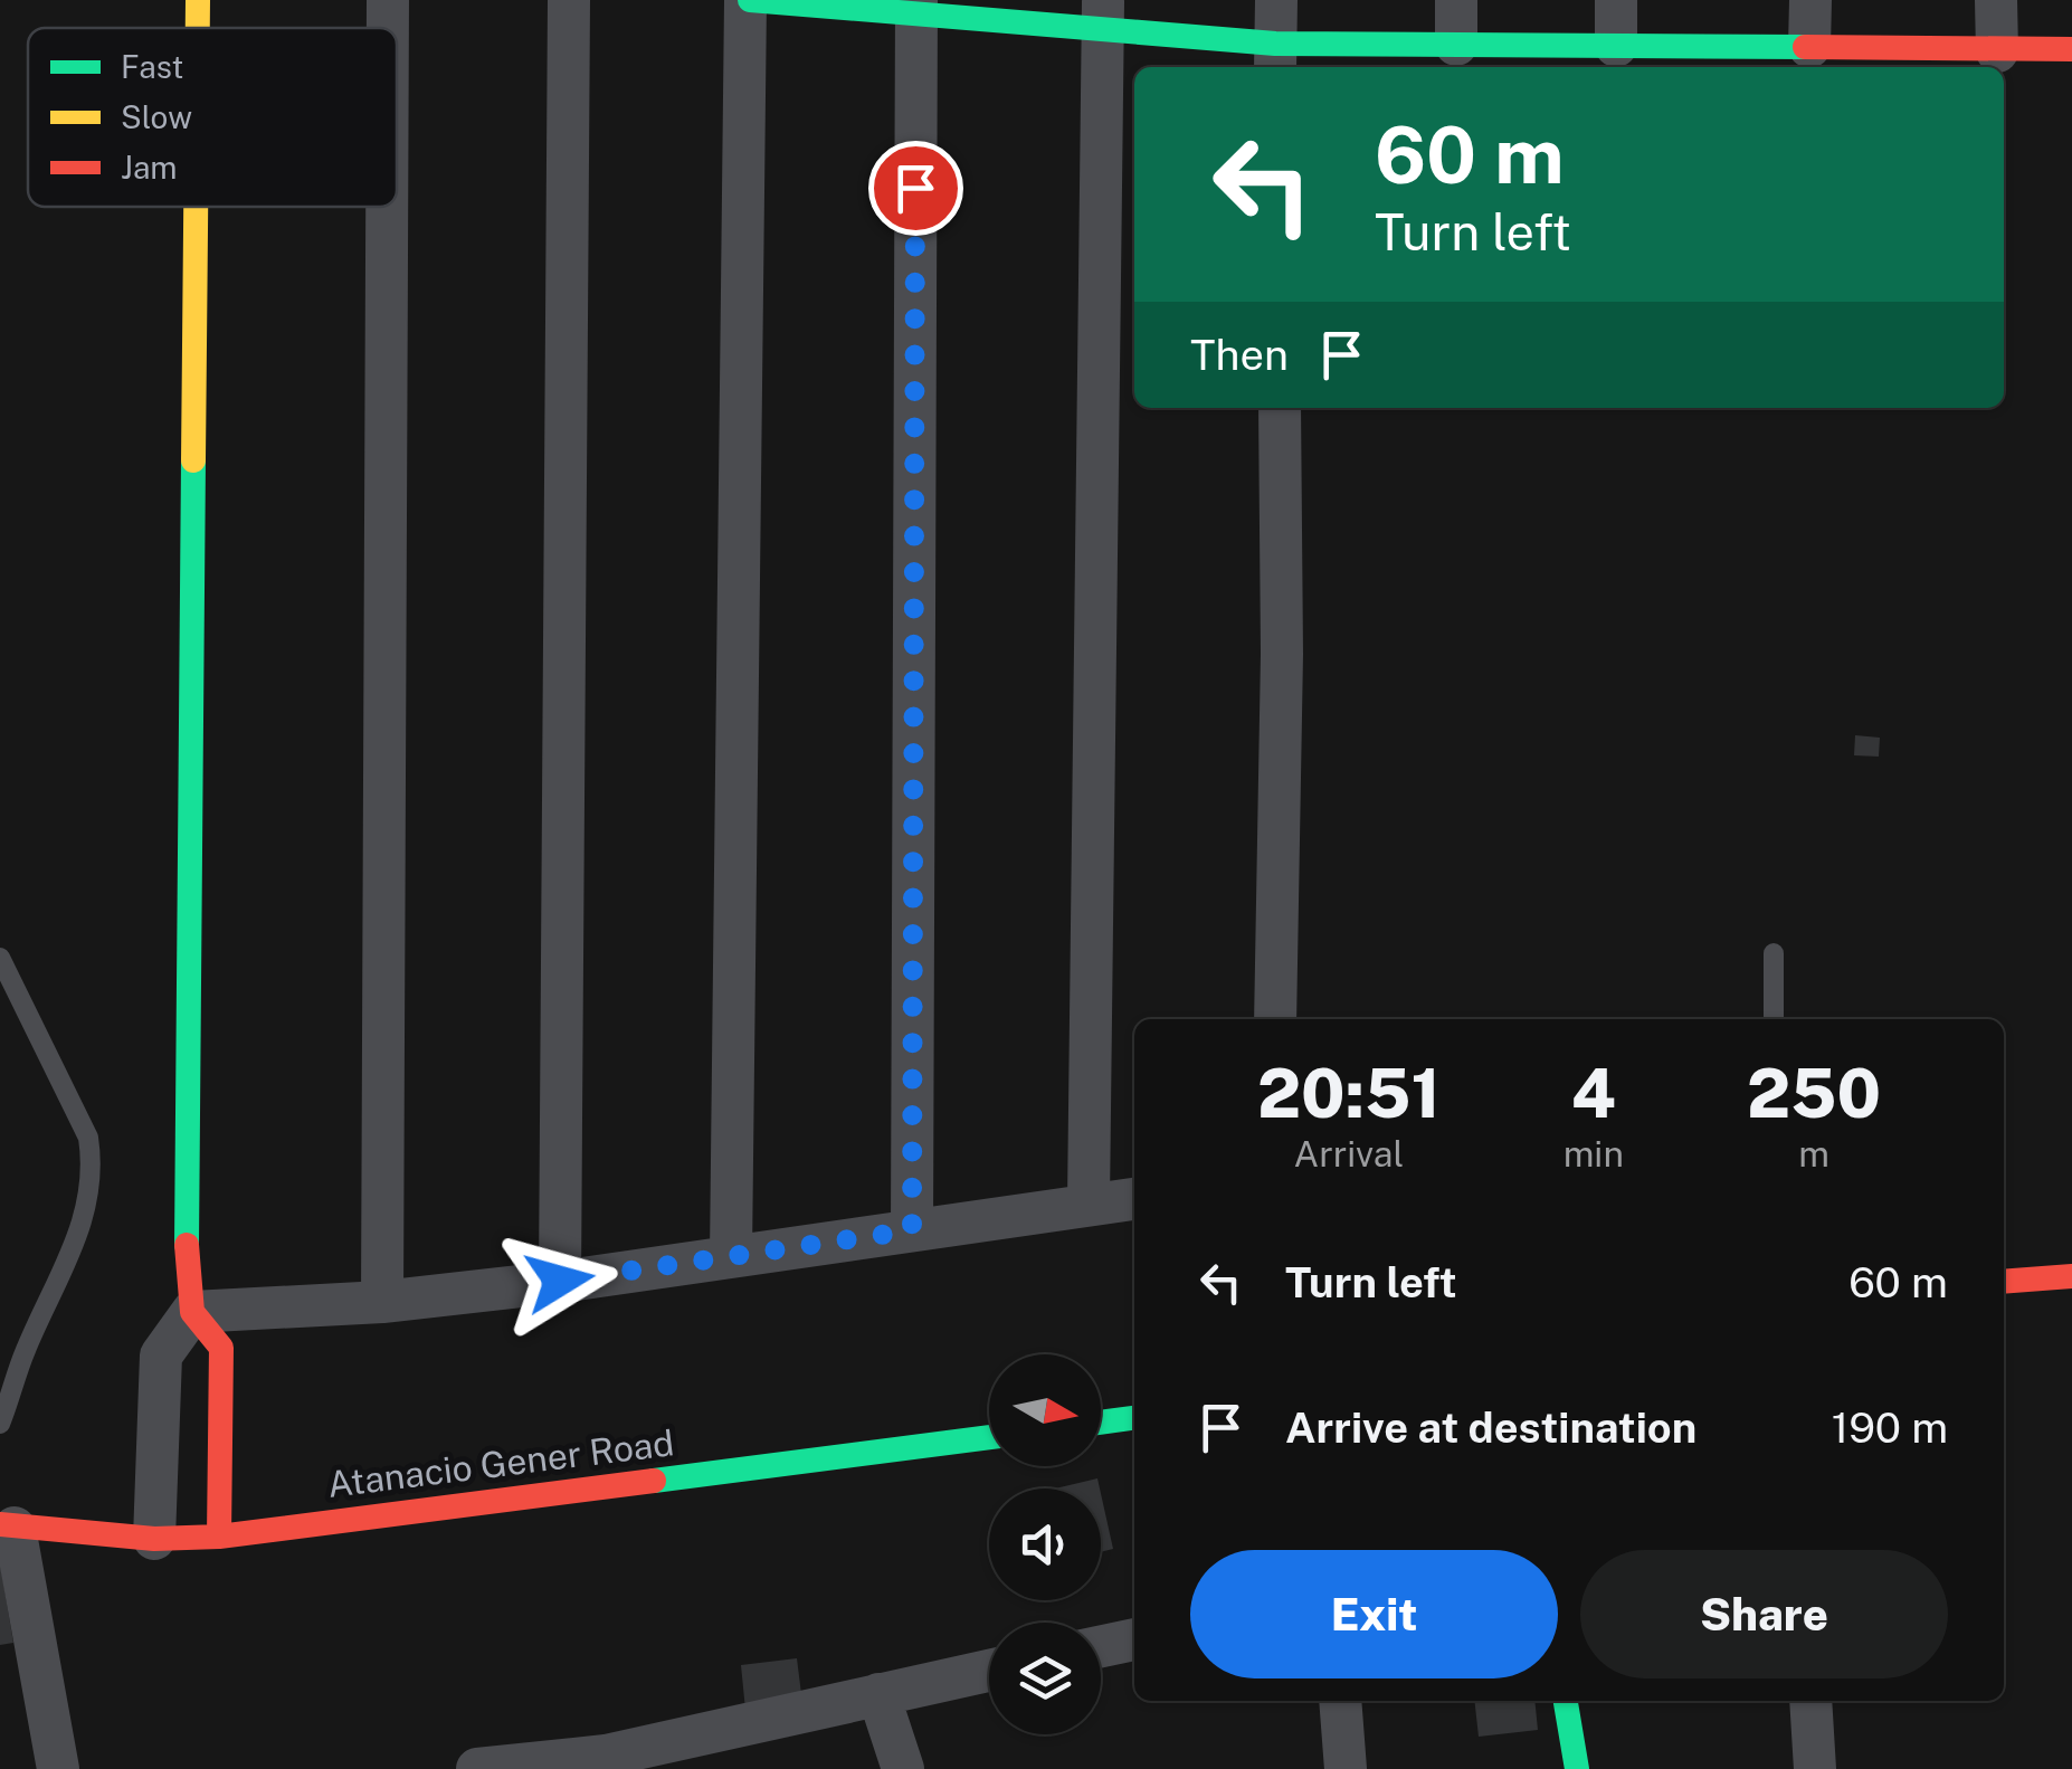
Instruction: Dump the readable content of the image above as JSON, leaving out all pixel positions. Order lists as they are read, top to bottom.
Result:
{
  "streets": {
    "street": ["Atanacio Gener Road"]
  },
  "legend": ["Fast", "Slow", "Jam"],
  "north": "right",
  "page": {
    "turn": ["60 m", "Turn left"],
    "then": "Then",
    "eta": [
      "20:51",
      "Arrival",
      "4",
      "min",
      "250",
      "m"
    ],
    "list": [
      {
        "name": "Turn left",
        "value": "60 m"
      },
      {
        "name": "Arrive at destination",
        "value": "190 m"
      }
    ],
    "buttons": ["Exit", "Share"]
  }
}
